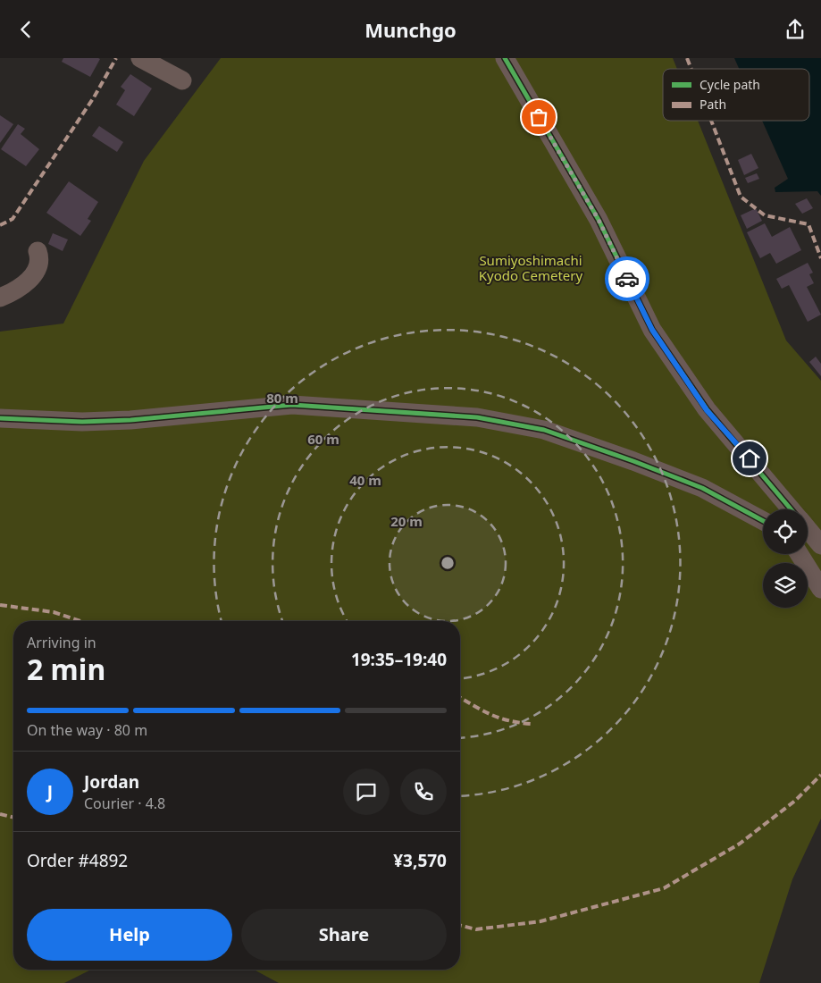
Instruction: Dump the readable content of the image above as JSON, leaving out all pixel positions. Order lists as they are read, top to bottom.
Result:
{
  "parks": ["Sumiyoshimachi Kyodo Cemetery"],
  "legend": ["Cycle path", "Path"],
  "page": {
    "header": "Munchgo",
    "heading": ["2 min", "Arriving in", "19:35–19:40"],
    "panel": [
      "Jordan",
      "Courier · 4.8",
      "Order #4892",
      "¥3,570"
    ],
    "bar": "On the way · 80 m",
    "round": "J",
    "buttons": ["Help", "Share"]
  },
  "rings": [
    "80 m",
    "60 m",
    "40 m",
    "20 m"
  ]
}
